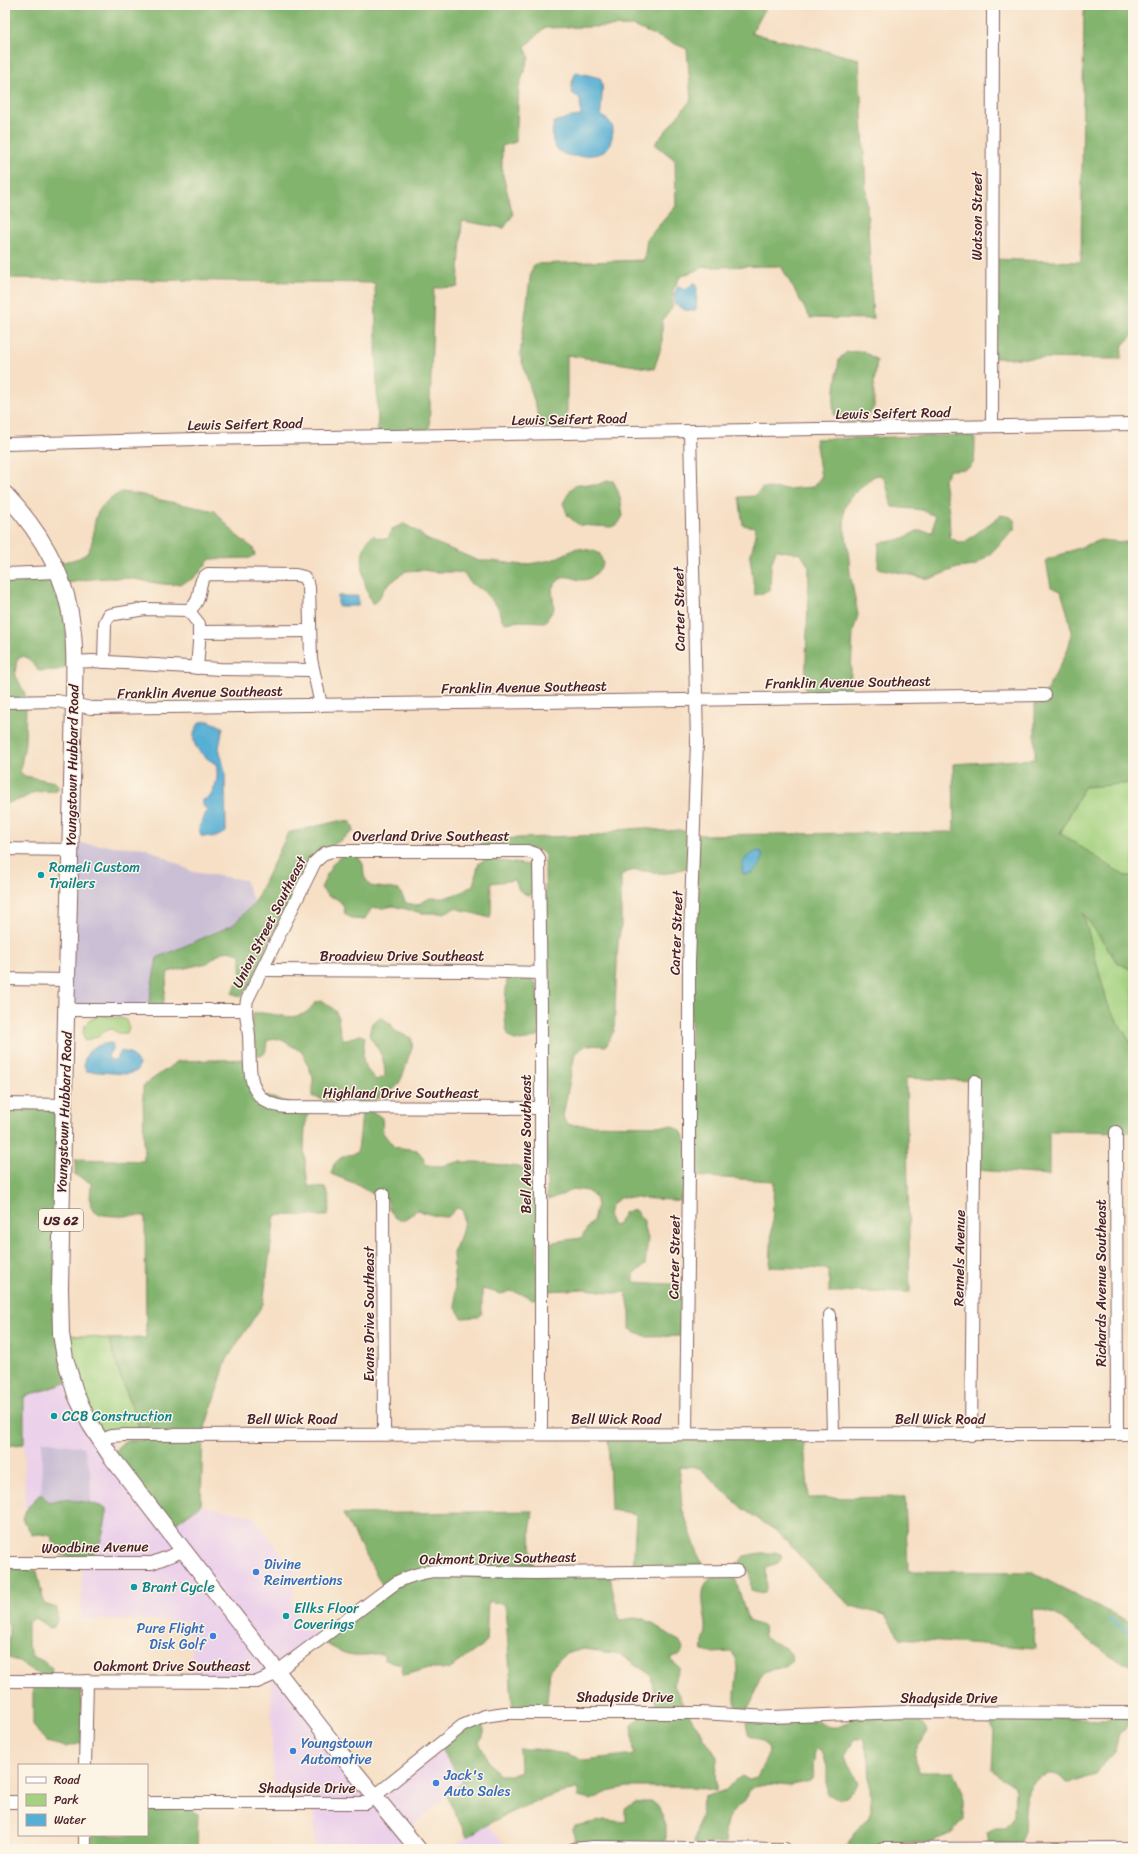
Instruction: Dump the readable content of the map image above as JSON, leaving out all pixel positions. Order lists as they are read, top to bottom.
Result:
{
  "streets": {
    "main road": ["Youngstown Hubbard Road", "US 62"],
    "street": [
      "Watson Street",
      "Lewis Seifert Road",
      "Carter Street",
      "Franklin Avenue Southeast",
      "Overland Drive Southeast",
      "Union Street Southeast",
      "Broadview Drive Southeast",
      "Highland Drive Southeast",
      "Bell Avenue Southeast",
      "Rennels Avenue",
      "Richards Avenue Southeast",
      "Evans Drive Southeast",
      "Bell Wick Road",
      "Woodbine Avenue",
      "Oakmont Drive Southeast",
      "Shadyside Drive"
    ]
  },
  "crossings": [
    ["Watson Street", "Lewis Seifert Road"],
    ["Lewis Seifert Road", "Carter Street"],
    ["Carter Street", "Franklin Avenue Southeast"],
    ["Carter Street", "Bell Wick Road"],
    ["Franklin Avenue Southeast", "Youngstown Hubbard Road"],
    ["Youngstown Hubbard Road", "Bell Wick Road"],
    ["Youngstown Hubbard Road", "Woodbine Avenue"],
    ["Youngstown Hubbard Road", "Oakmont Drive Southeast"],
    ["Youngstown Hubbard Road", "Shadyside Drive"],
    ["Overland Drive Southeast", "Union Street Southeast"],
    ["Overland Drive Southeast", "Bell Avenue Southeast"],
    ["Union Street Southeast", "Broadview Drive Southeast"],
    ["Union Street Southeast", "Highland Drive Southeast"],
    ["Broadview Drive Southeast", "Bell Avenue Southeast"],
    ["Highland Drive Southeast", "Bell Avenue Southeast"],
    ["Bell Avenue Southeast", "Bell Wick Road"],
    ["Rennels Avenue", "Bell Wick Road"],
    ["Richards Avenue Southeast", "Bell Wick Road"],
    ["Evans Drive Southeast", "Bell Wick Road"]
  ],
  "places": [
    "Romeli Custom Trailers",
    "CCB Construction",
    "Divine Reinventions",
    "Brant Cycle",
    "Ellks Floor Coverings",
    "Pure Flight Disk Golf",
    "Youngstown Automotive",
    "Jack's Auto Sales"
  ],
  "legend": ["Road", "Park", "Water"]
}
